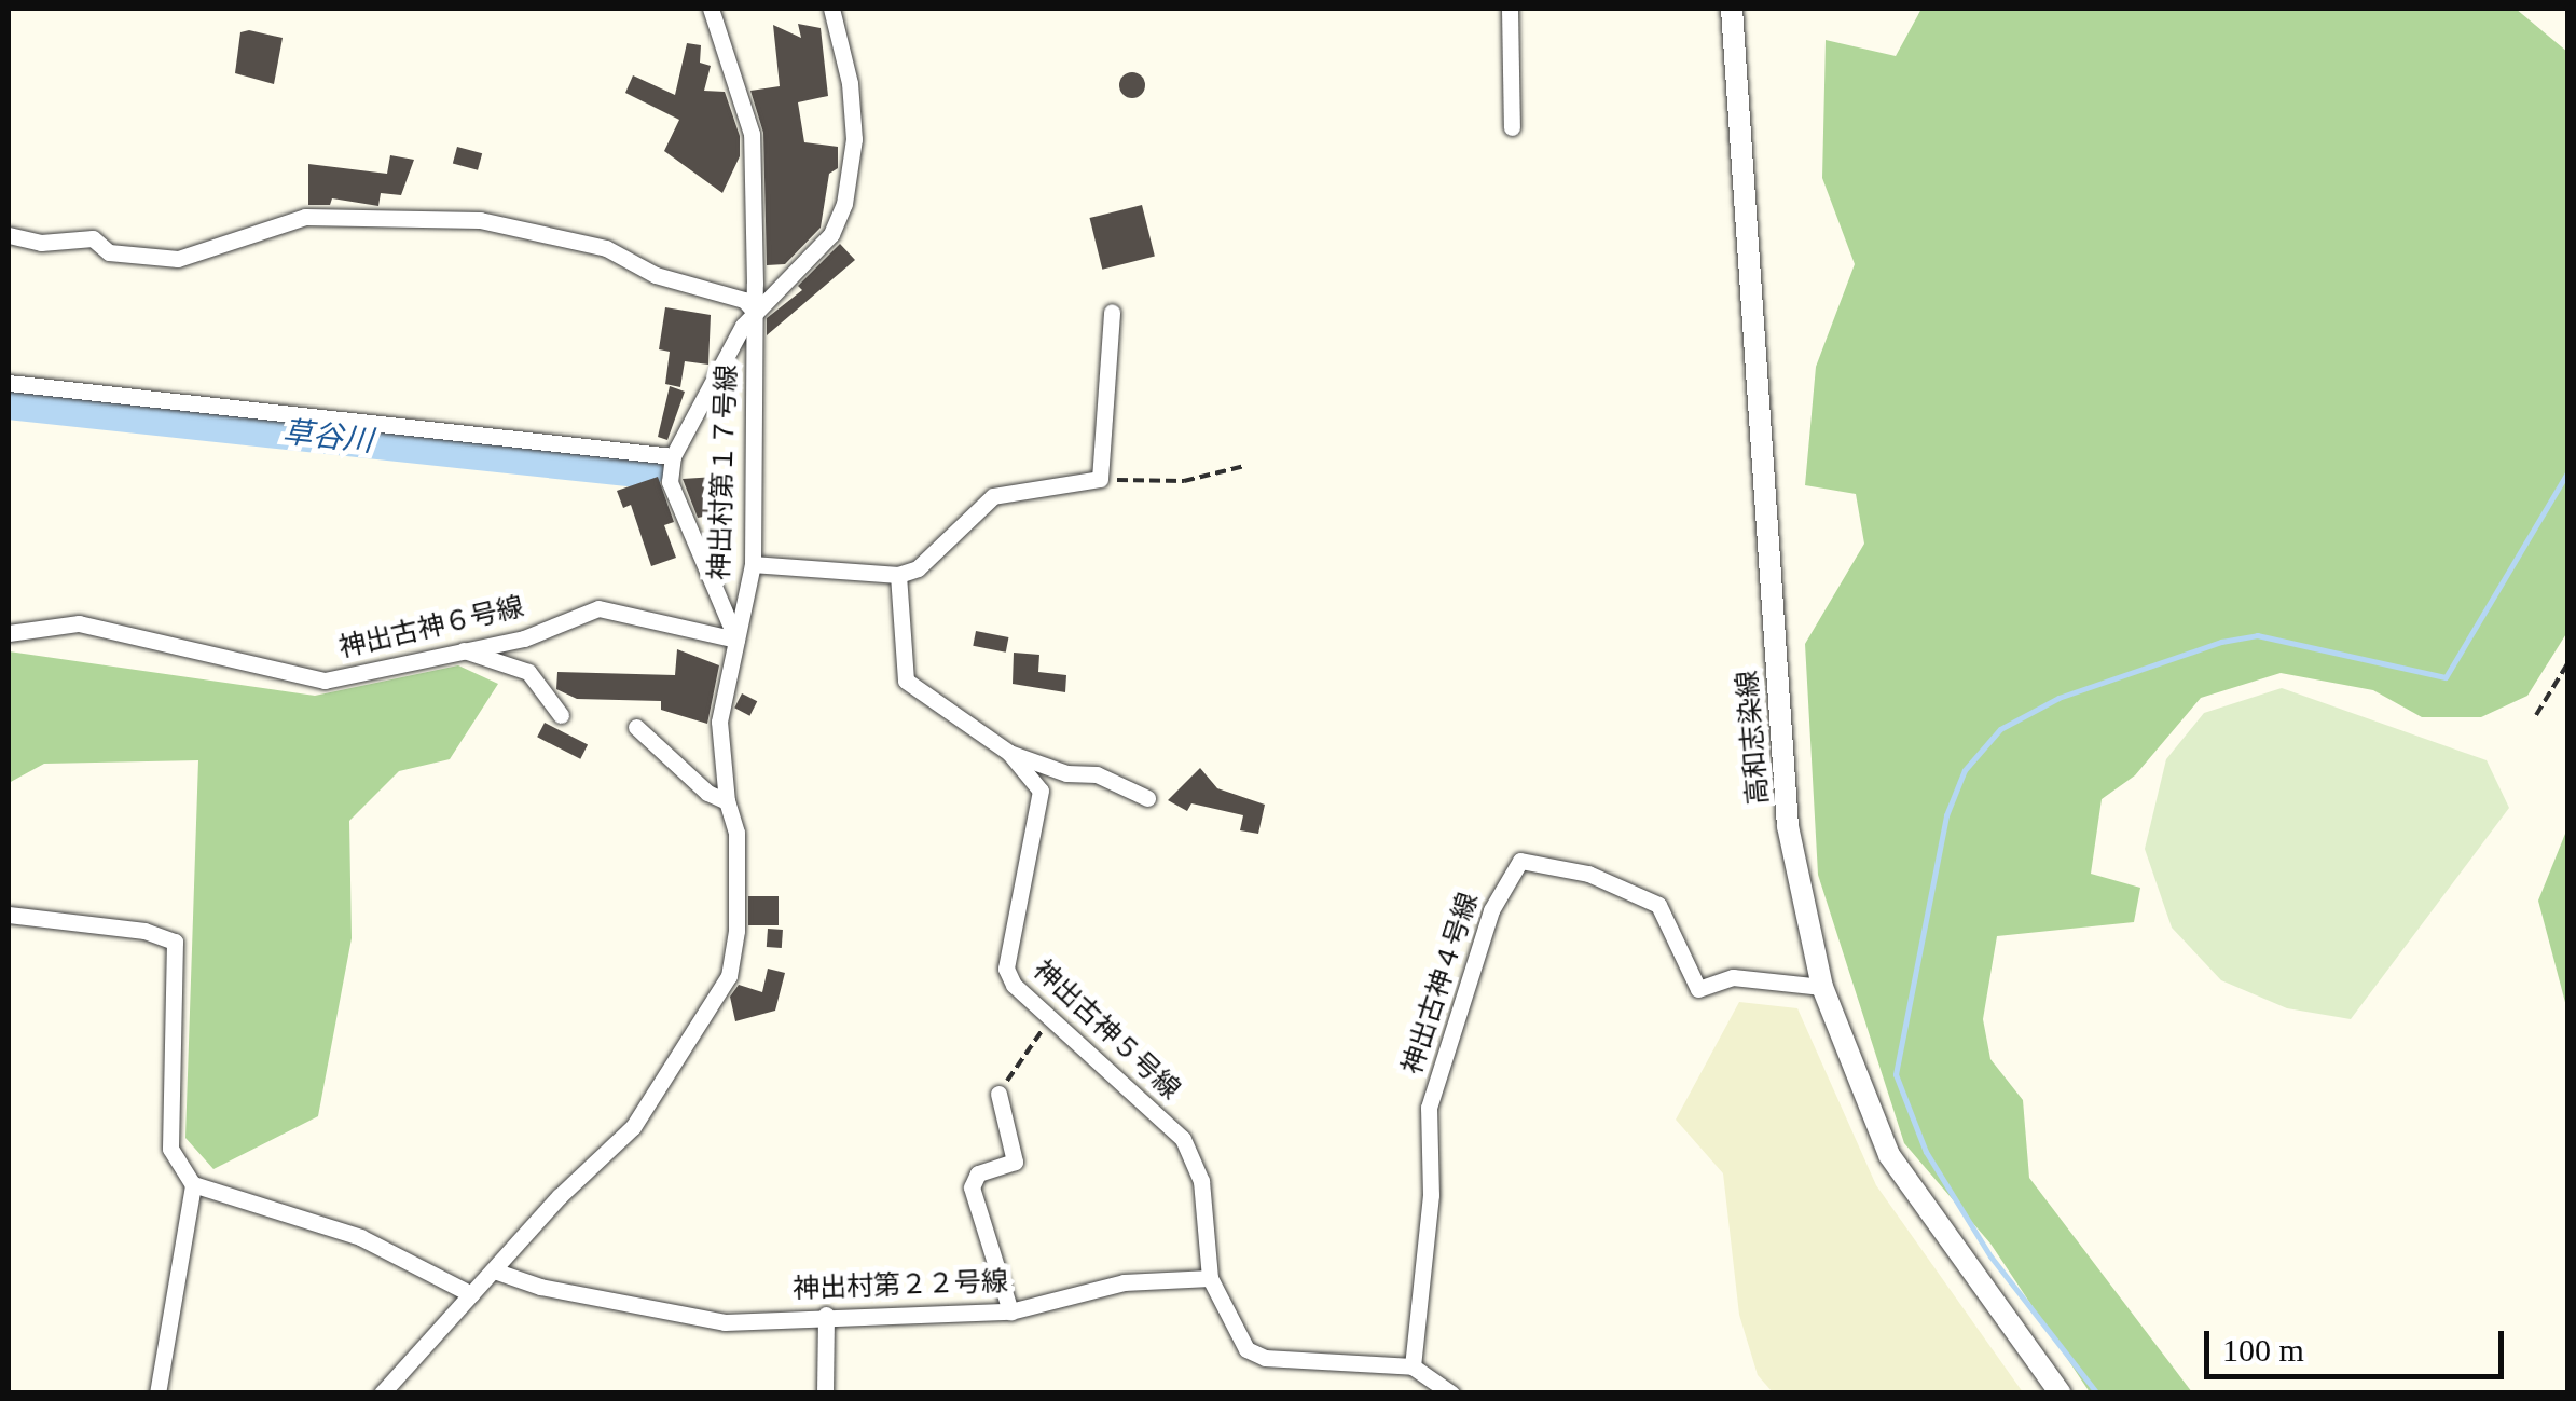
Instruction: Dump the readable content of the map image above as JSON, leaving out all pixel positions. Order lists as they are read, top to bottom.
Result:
{
  "streets": {
    "street": [
      "神出村第１７号線",
      "神出古神６号線",
      "高和志染線",
      "神出古神４号線",
      "神出古神５号線",
      "神出村第２２号線"
    ]
  },
  "crossings": [
    ["神出村第１７号線", "神出古神６号線"],
    ["神出村第１７号線", "神出村第２２号線"],
    ["高和志染線", "神出古神４号線"],
    ["神出古神５号線", "神出村第２２号線"]
  ],
  "water": ["草谷川"],
  "scale_bar": "100 m"
}
